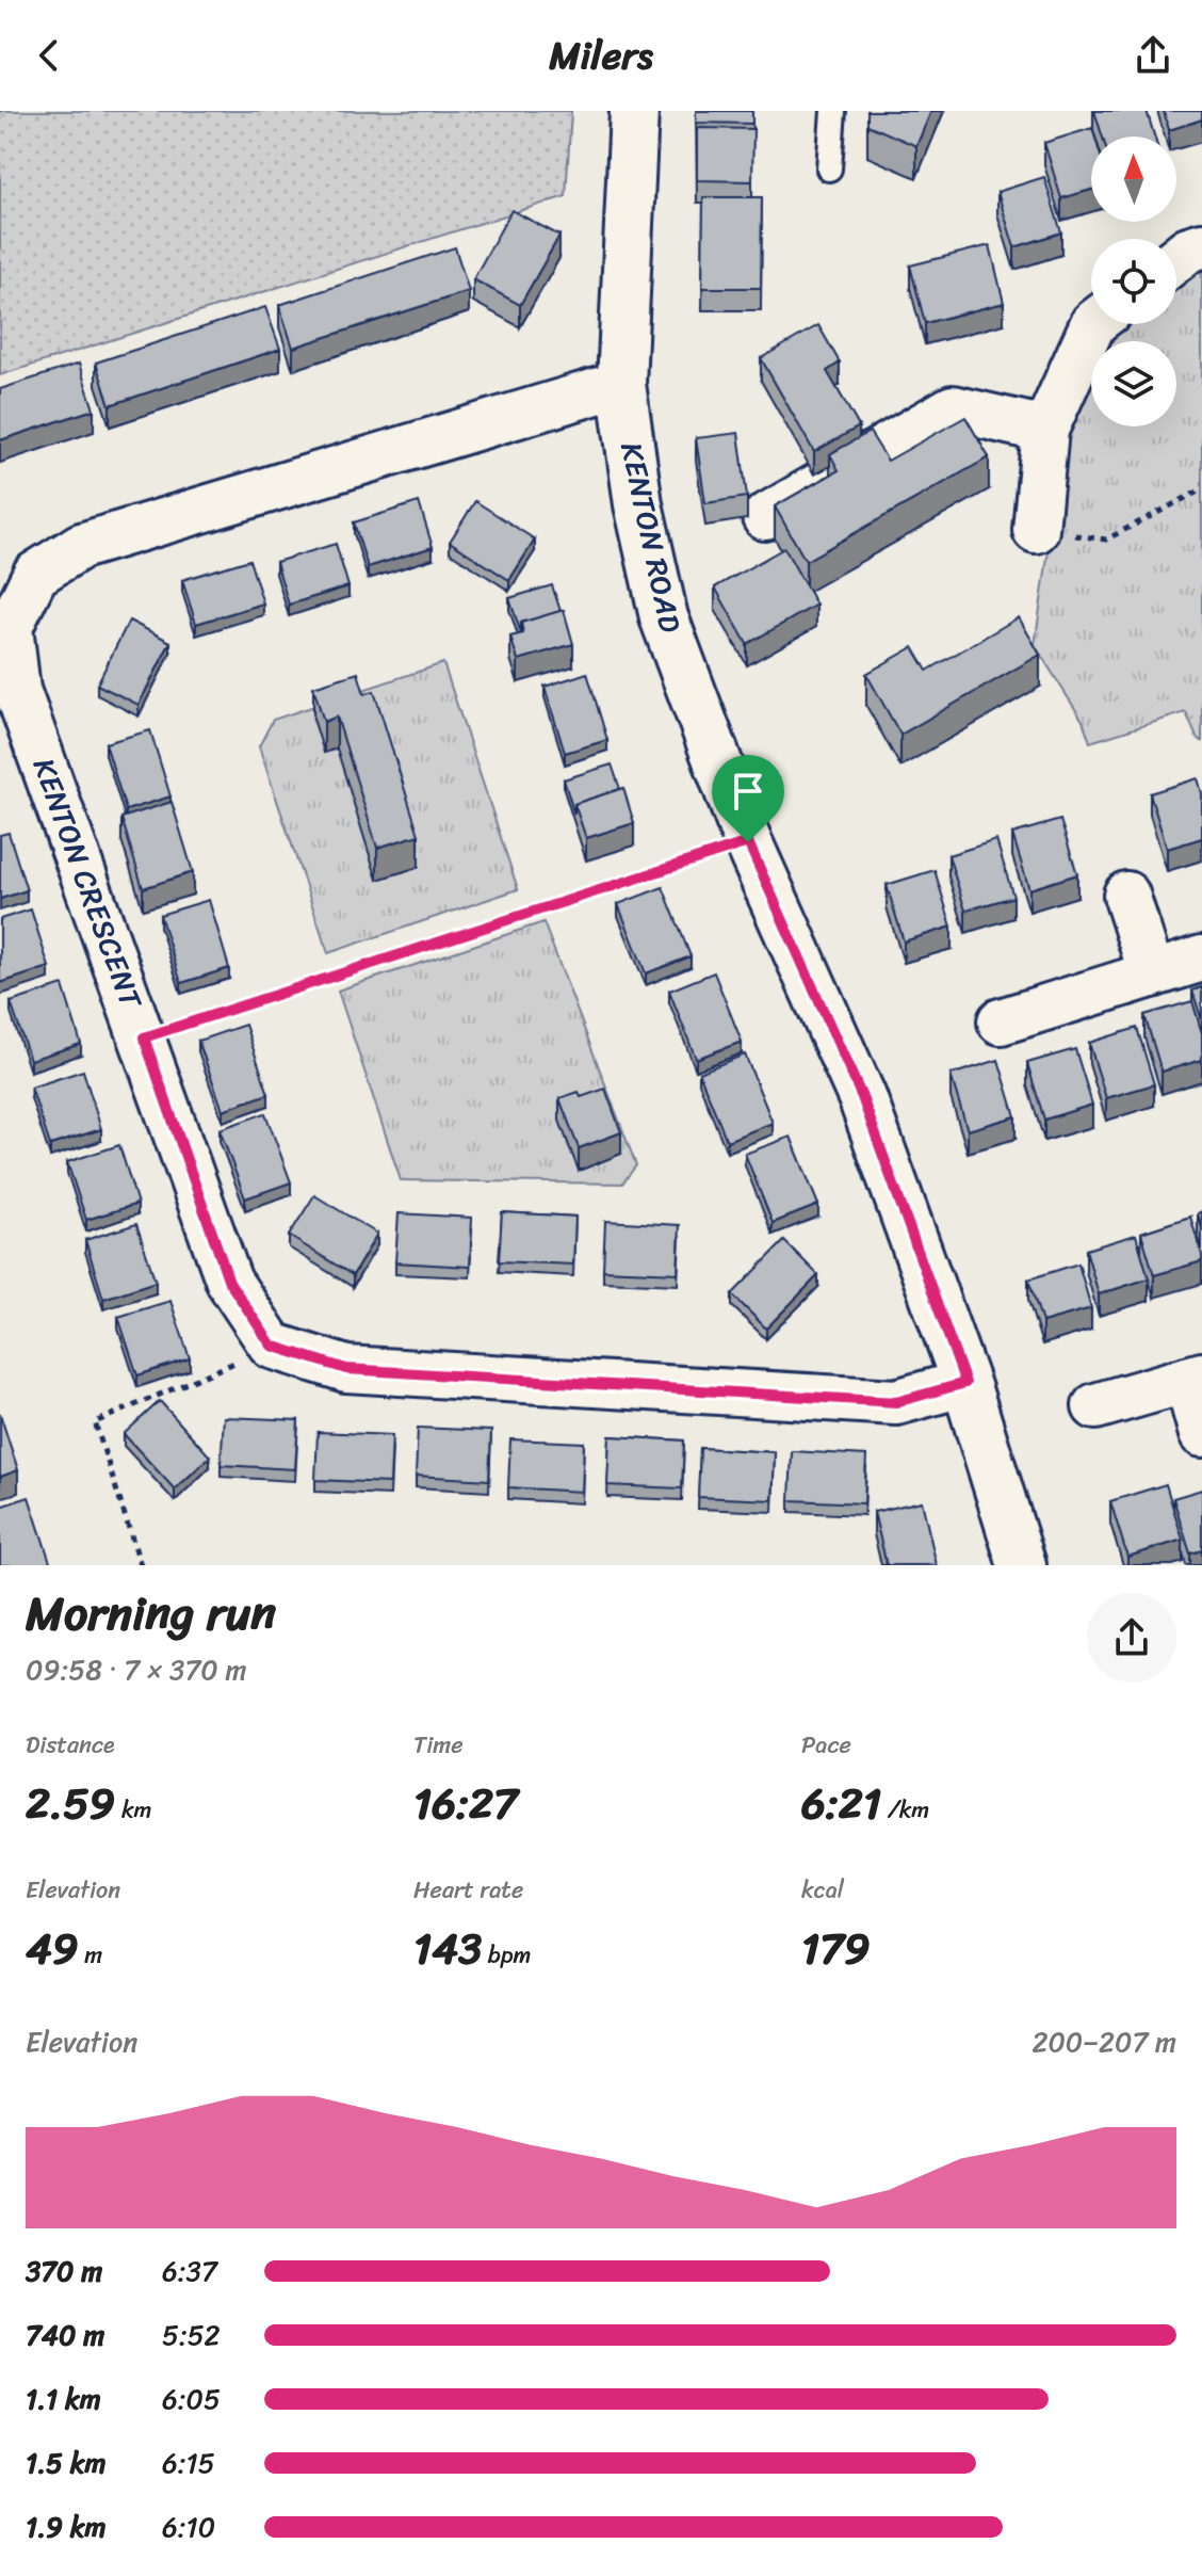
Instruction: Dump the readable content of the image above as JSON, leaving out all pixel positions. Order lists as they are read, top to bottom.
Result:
{
  "streets": {
    "street": ["KENTON ROAD", "KENTON CRESCENT"]
  },
  "crossings": [
    ["KENTON ROAD", "KENTON CRESCENT"]
  ],
  "north": "top",
  "page": {
    "header": "Milers",
    "heading": ["Morning run", "09:58 · 7 × 370 m"],
    "stats": [
      ["Distance", "2.59 km"],
      ["Time", "16:27"],
      ["Pace", "6:21 /km"],
      ["Elevation", "49 m"],
      ["Heart rate", "143 bpm"],
      ["kcal", "179"]
    ],
    "chart": ["Elevation", "200–207 m"],
    "list": [
      {
        "name": "370 m",
        "note": "6:37"
      },
      {
        "name": "740 m",
        "note": "5:52"
      },
      {
        "name": "1.1 km",
        "note": "6:05"
      },
      {
        "name": "1.5 km",
        "note": "6:15"
      },
      {
        "name": "1.9 km",
        "note": "6:10"
      }
    ]
  }
}
